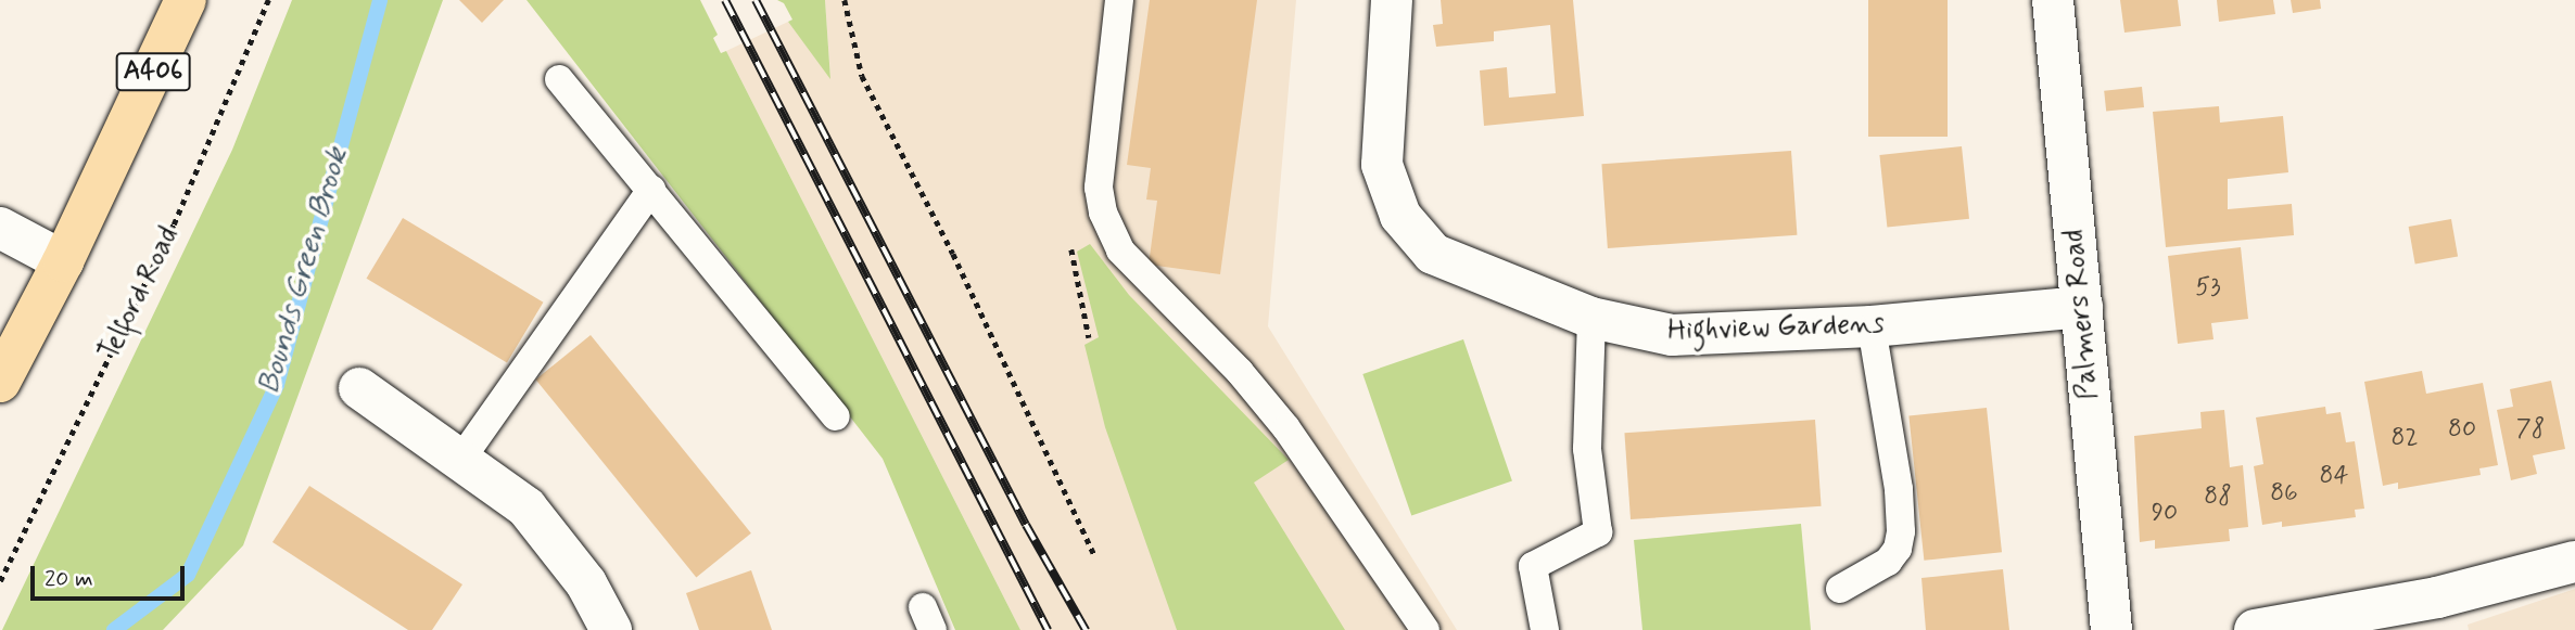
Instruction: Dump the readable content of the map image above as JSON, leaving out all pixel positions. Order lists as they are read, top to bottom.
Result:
{
  "streets": {
    "highway": ["A406"],
    "street": ["Palmers Road", "Highview Gardens"],
    "path": ["Telford Road"]
  },
  "crossings": [
    ["Palmers Road", "Highview Gardens"]
  ],
  "water": ["Bounds Green Brook"],
  "house_numbers": [
    "53",
    "80",
    "78",
    "82",
    "84",
    "86",
    "88",
    "90"
  ],
  "scale_bar": "20 m"
}
